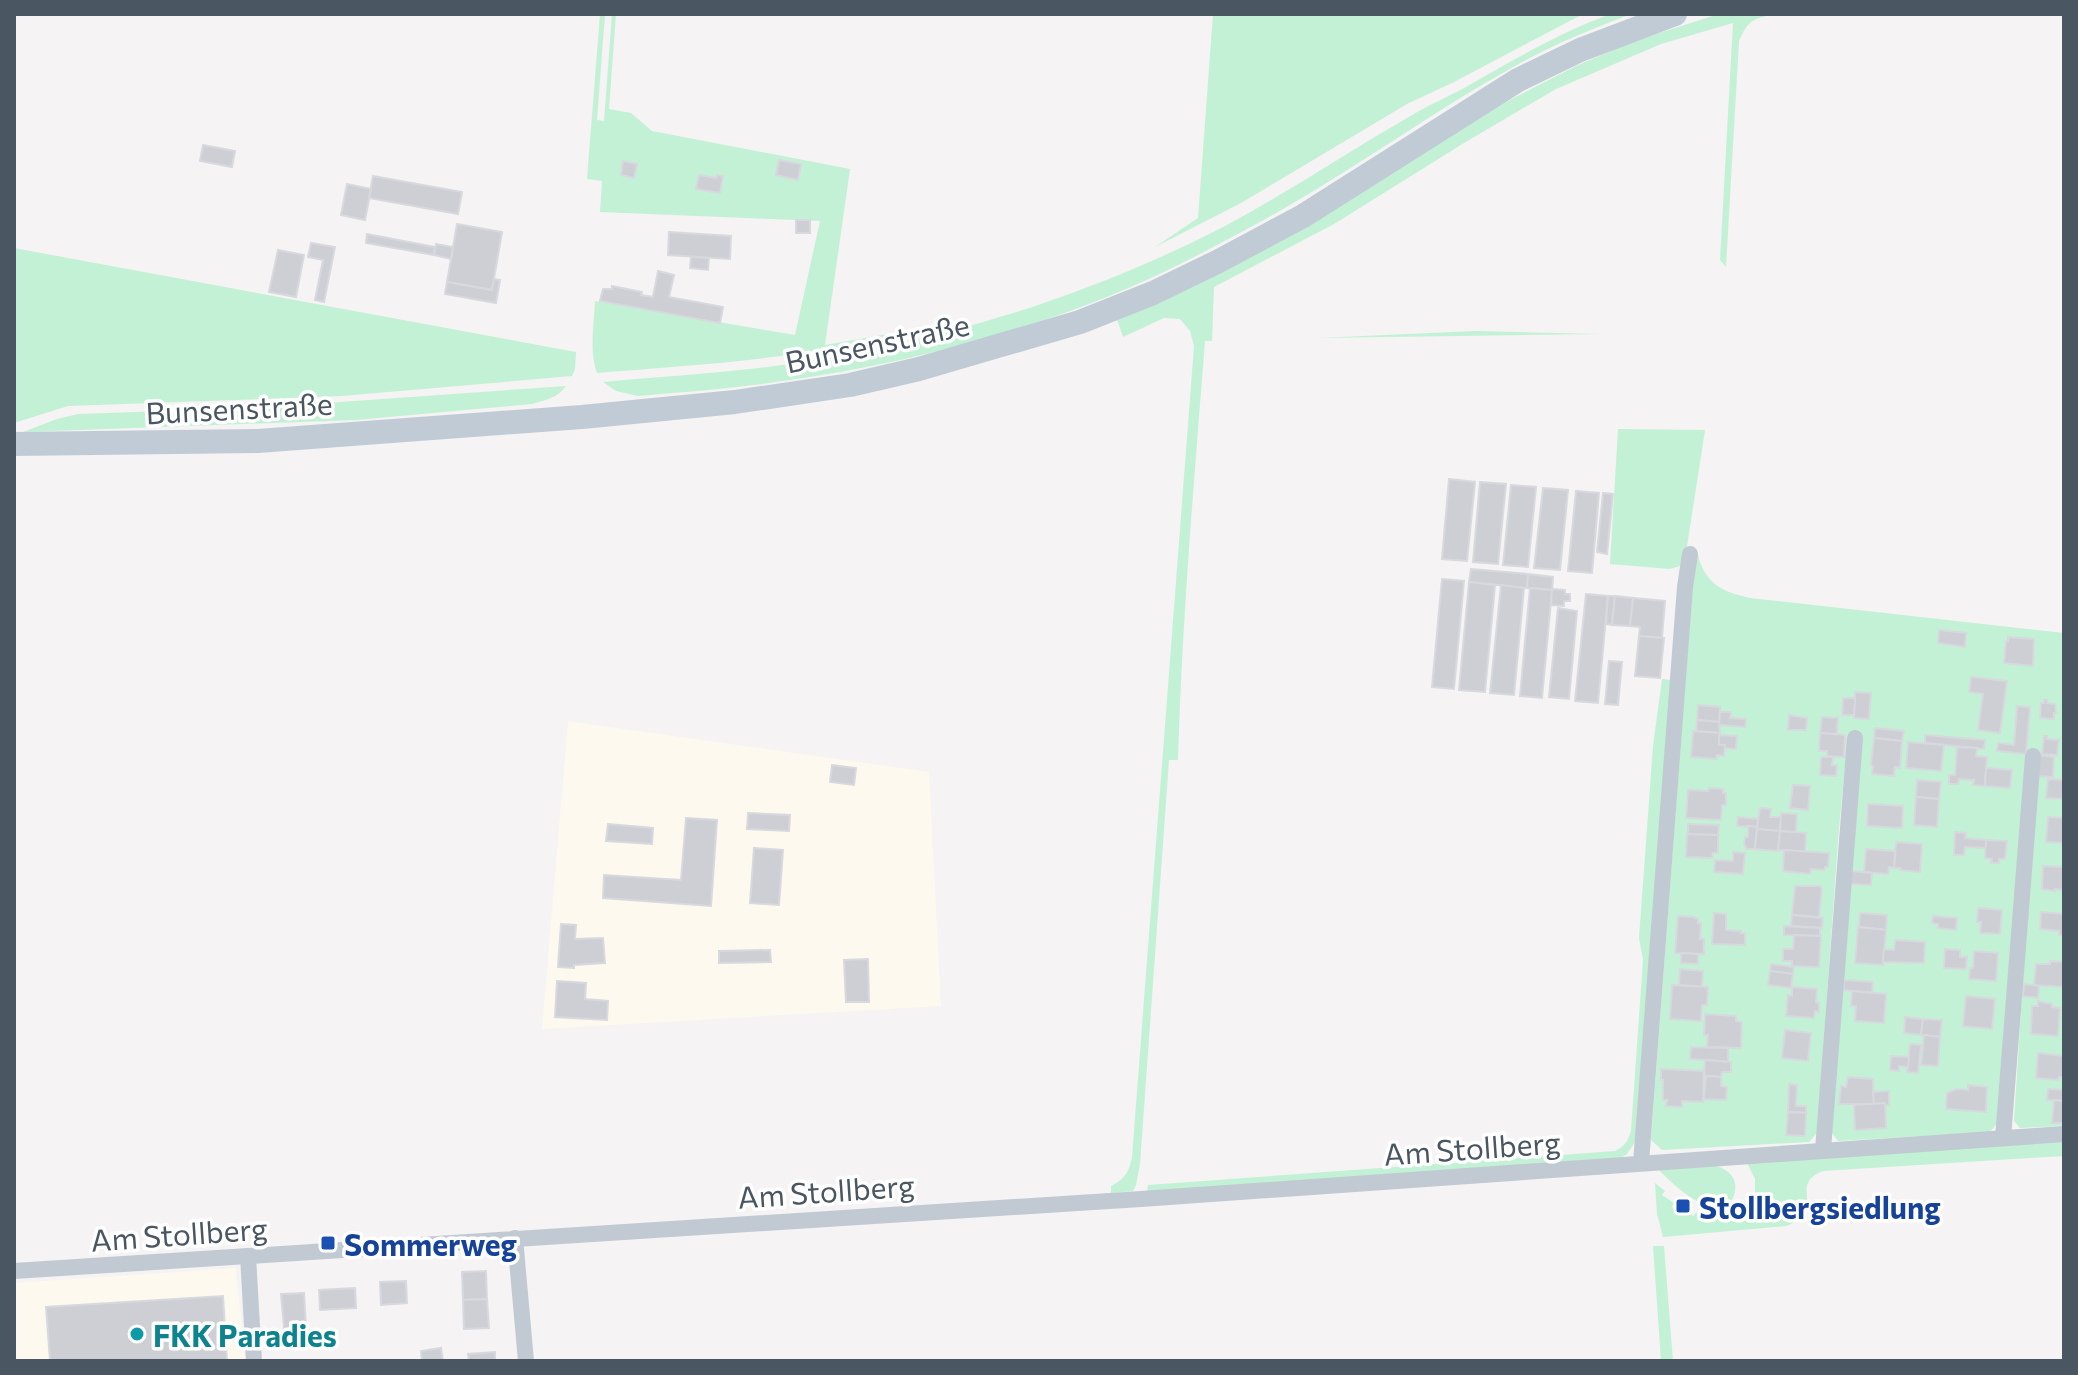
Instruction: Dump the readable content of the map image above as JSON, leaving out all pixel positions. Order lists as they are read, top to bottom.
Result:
{
  "streets": {
    "main road": ["Bunsenstraße"],
    "street": ["Am Stollberg"]
  },
  "places": {
    "transit": ["Stollbergsiedlung", "Sommerweg"],
    "other": ["FKK Paradies"]
  }
}
